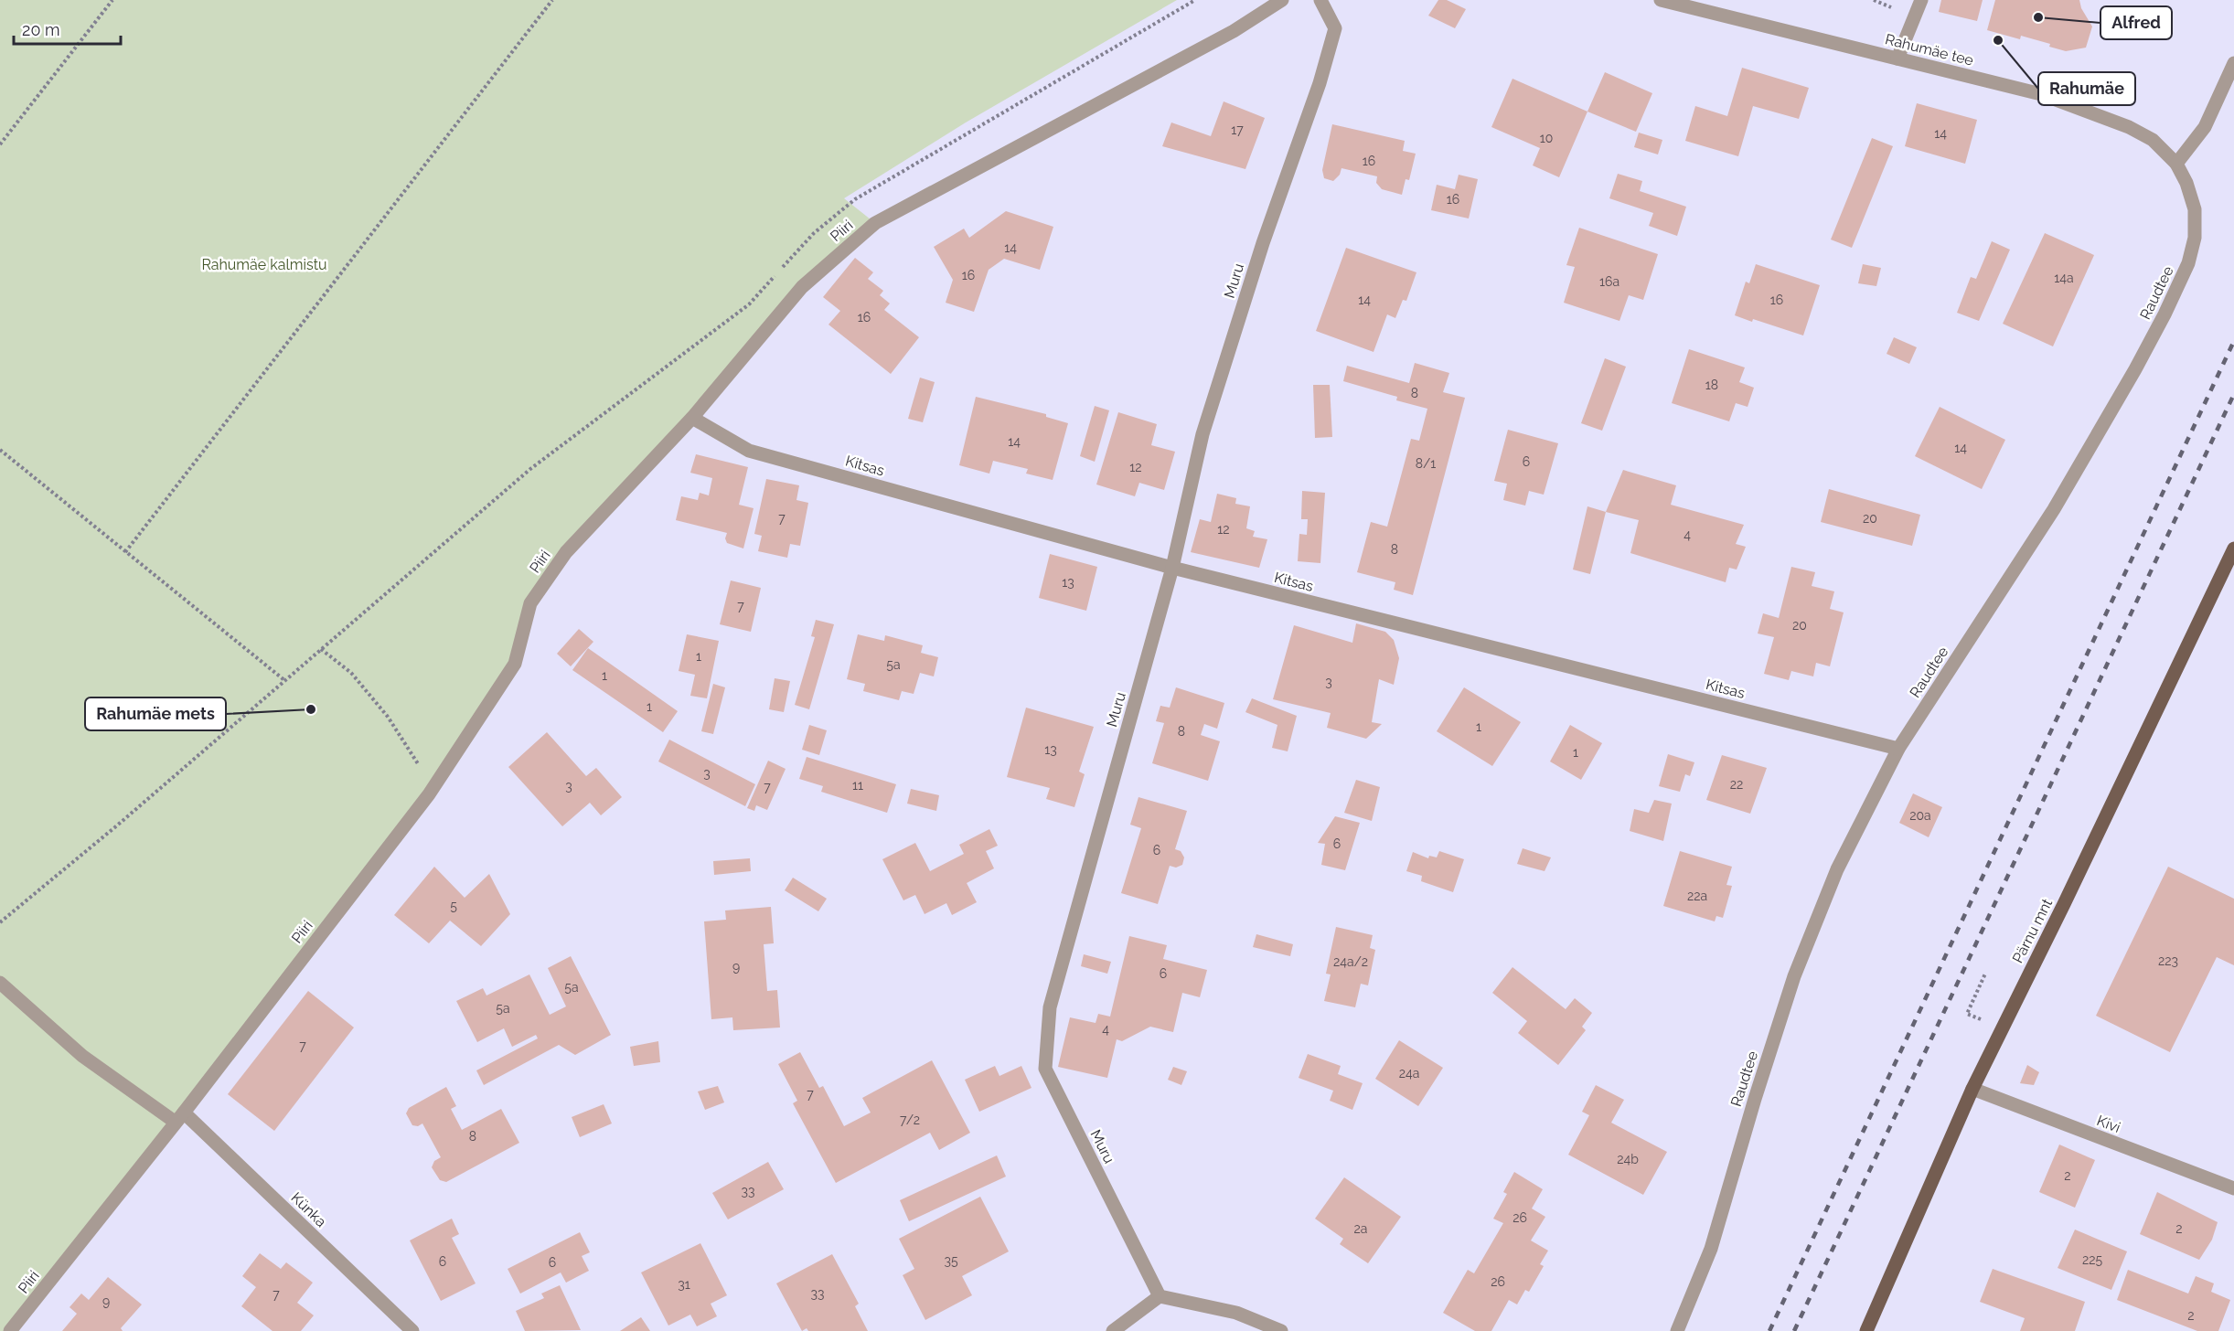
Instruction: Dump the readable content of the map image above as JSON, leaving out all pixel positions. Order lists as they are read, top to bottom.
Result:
{
  "streets": {
    "main road": ["Pärnu mnt"],
    "street": [
      "Rahumäe tee",
      "Piiri",
      "Muru",
      "Raudtee",
      "Kitsas",
      "Kivi",
      "Künka"
    ]
  },
  "crossings": [
    ["Rahumäe tee", "Raudtee"],
    ["Piiri", "Kitsas"],
    ["Piiri", "Künka"],
    ["Muru", "Kitsas"],
    ["Raudtee", "Kitsas"],
    ["Pärnu mnt", "Kivi"]
  ],
  "parks": ["Rahumäe kalmistu"],
  "places": ["Alfred", "Rahumäe", "Rahumäe mets"],
  "house_numbers": [
    "17",
    "14",
    "10",
    "16",
    "16",
    "14",
    "16",
    "14a",
    "16a",
    "14",
    "16",
    "16",
    "18",
    "8",
    "14",
    "14",
    "6",
    "8/1",
    "12",
    "7",
    "20",
    "12",
    "4",
    "8",
    "13",
    "7",
    "20",
    "1",
    "5a",
    "1",
    "3",
    "1",
    "1",
    "8",
    "13",
    "1",
    "3",
    "22",
    "11",
    "3",
    "7",
    "20a",
    "6",
    "6",
    "22a",
    "5",
    "223",
    "24a/2",
    "9",
    "6",
    "5a",
    "5a",
    "4",
    "7",
    "24a",
    "7",
    "7/2",
    "8",
    "24b",
    "2",
    "33",
    "26",
    "2a",
    "2",
    "225",
    "35",
    "6",
    "6",
    "26",
    "31",
    "33",
    "7",
    "9",
    "2"
  ],
  "scale_bar": "20 m"
}
